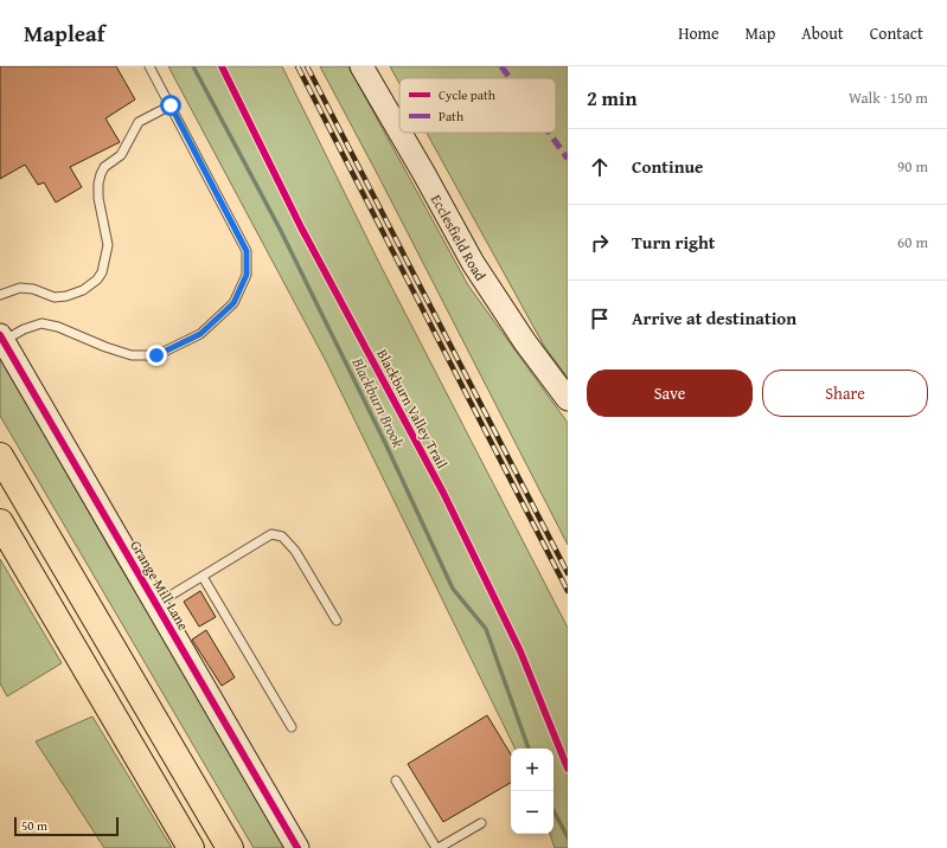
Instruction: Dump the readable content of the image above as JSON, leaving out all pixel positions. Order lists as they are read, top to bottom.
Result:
{
  "streets": {
    "street": ["Ecclesfield Road", "Grange Mill Lane"],
    "cycle path": ["Blackburn Valley Trail"]
  },
  "water": ["Blackburn Brook"],
  "legend": ["Cycle path", "Path"],
  "scale_bar": "50 m",
  "page": {
    "header": "Mapleaf",
    "nav": [
      "Home",
      "Map",
      "About",
      "Contact"
    ],
    "heading": ["2 min", "Walk · 150 m"],
    "list": [
      ["Continue", "90 m"],
      ["Turn right", "60 m"],
      "Arrive at destination"
    ],
    "buttons": ["Save", "Share"],
    "map_buttons": ["+", "−"],
    "scale": "50 m"
  }
}
